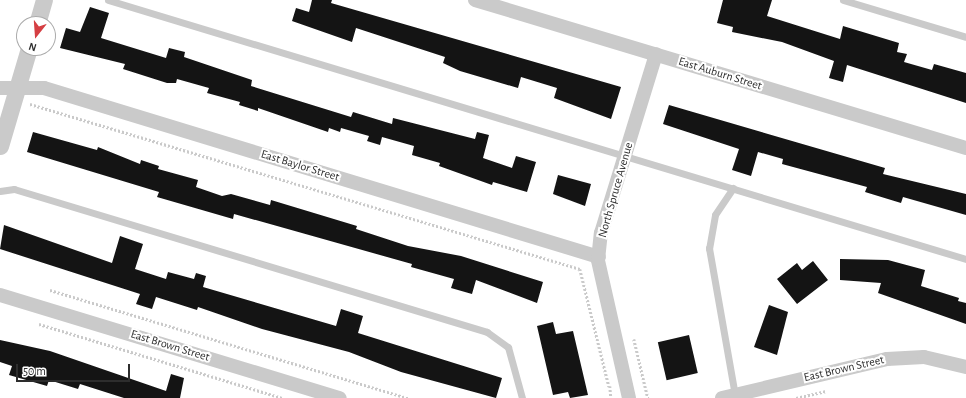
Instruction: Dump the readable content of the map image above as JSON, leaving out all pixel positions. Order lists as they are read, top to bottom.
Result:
{
  "streets": {
    "street": [
      "East Auburn Street",
      "East Baylor Street",
      "North Spruce Avenue",
      "East Brown Street"
    ]
  },
  "crossings": [
    ["East Auburn Street", "North Spruce Avenue"],
    ["East Baylor Street", "North Spruce Avenue"]
  ],
  "scale_bar": "50 m",
  "north": "bottom"
}
